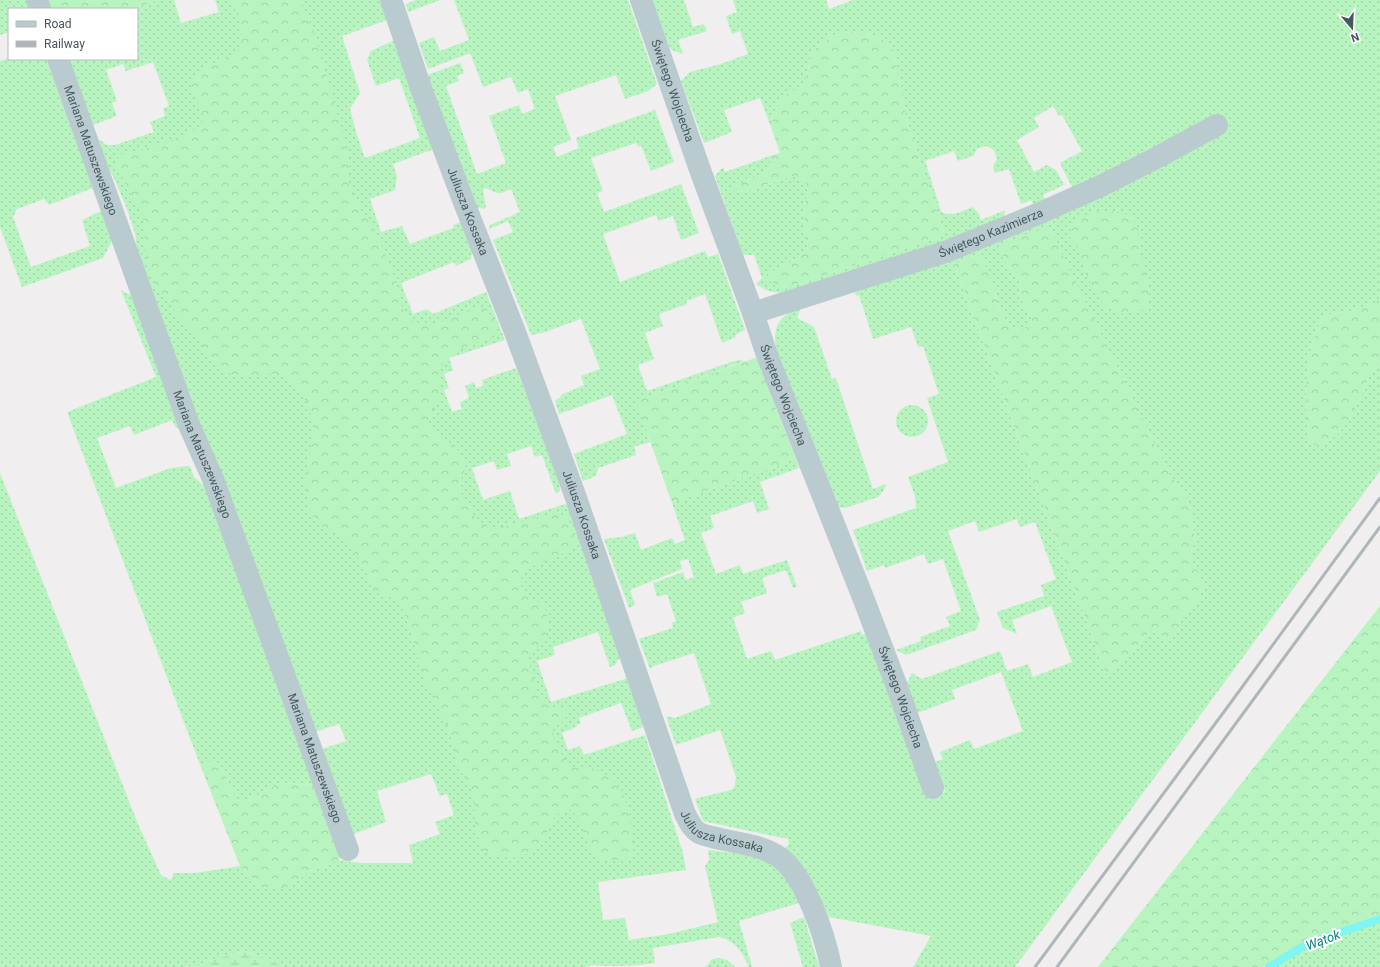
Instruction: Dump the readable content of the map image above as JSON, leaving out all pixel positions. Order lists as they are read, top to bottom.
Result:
{
  "streets": {
    "street": [
      "Świętego Wojciecha",
      "Mariana Matuszewskiego",
      "Juliusza Kossaka",
      "Świętego Kazimierza"
    ]
  },
  "crossings": [
    ["Świętego Wojciecha", "Świętego Kazimierza"]
  ],
  "water": ["Wątok"],
  "legend": ["Road", "Railway"],
  "north": "bottom"
}
